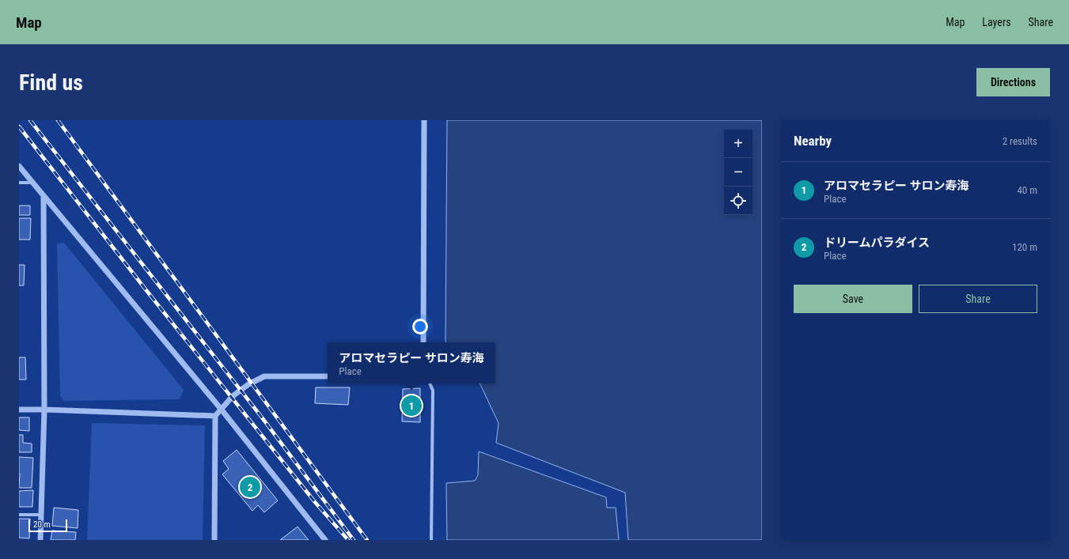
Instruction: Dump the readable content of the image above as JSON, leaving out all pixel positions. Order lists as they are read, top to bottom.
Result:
{
  "scale_bar": "20 m",
  "page": {
    "header": "Map",
    "nav": ["Map", "Layers", "Share"],
    "buttons": [
      "Directions",
      ["Save", "Share"]
    ],
    "title": "Find us",
    "heading": ["Nearby", "2 results"],
    "map_buttons": ["+", "−"],
    "list": [
      {
        "mark": "1",
        "name": "アロマセラピー サロン寿海",
        "note": "Place",
        "value": "40 m"
      },
      {
        "mark": "2",
        "name": "ドリームパラダイス",
        "note": "Place",
        "value": "120 m"
      }
    ],
    "popup": ["アロマセラピー サロン寿海", "Place"],
    "pins": ["1", "2"],
    "scale": "20 m"
  }
}
